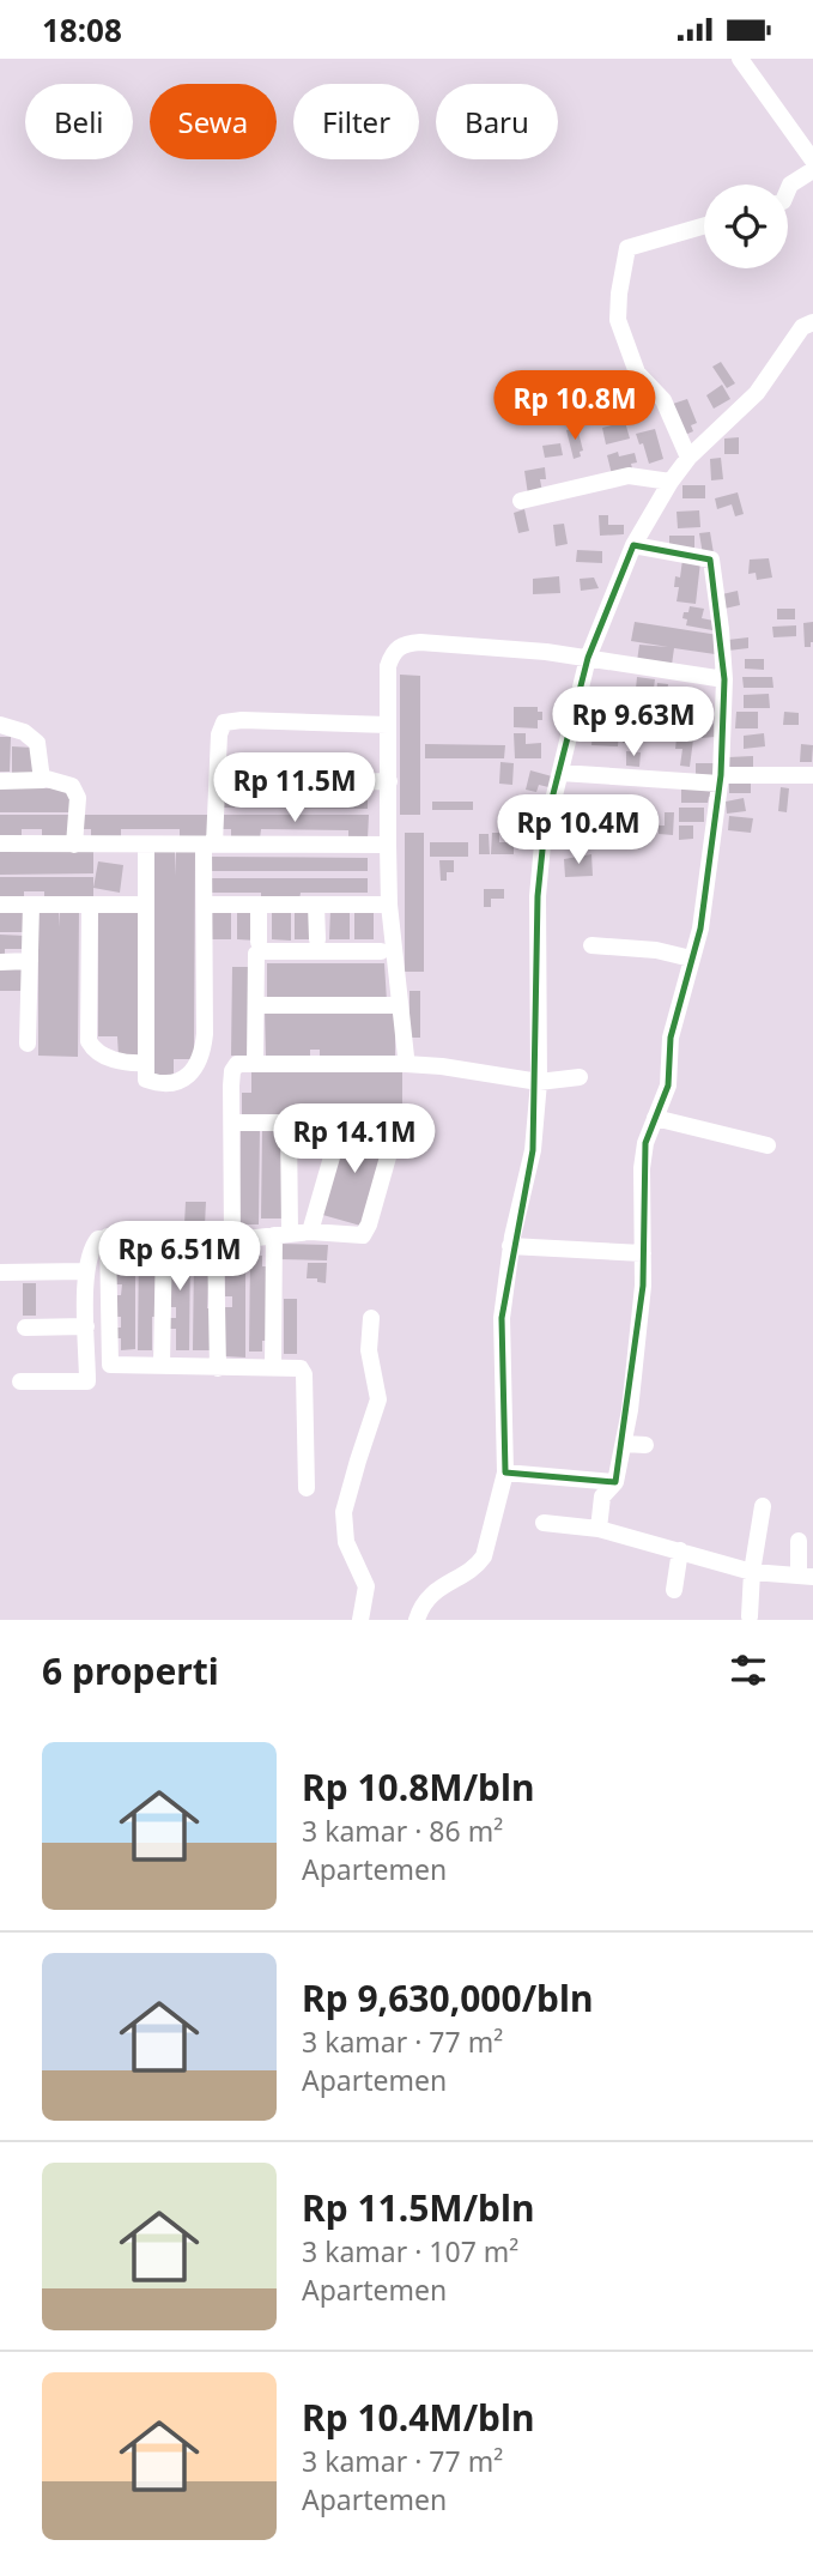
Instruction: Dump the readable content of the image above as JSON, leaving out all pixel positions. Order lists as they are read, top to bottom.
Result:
{
  "page": {
    "status": "18:08",
    "chip": [
      "Beli",
      "Sewa",
      "Filter",
      "Baru"
    ],
    "price": [
      "Rp 10.8M",
      "Rp 9.63M",
      "Rp 11.5M",
      "Rp 10.4M",
      "Rp 14.1M",
      "Rp 6.51M"
    ],
    "heading": "6 properti",
    "list": [
      {
        "name": "Rp 10.8M/bln",
        "note": "3 kamar · 86 m² · Apartemen"
      },
      {
        "name": "Rp 9,630,000/bln",
        "note": "3 kamar · 77 m² · Apartemen"
      },
      {
        "name": "Rp 11.5M/bln",
        "note": "3 kamar · 107 m² · Apartemen"
      },
      {
        "name": "Rp 10.4M/bln",
        "note": "3 kamar · 77 m² · Apartemen"
      }
    ]
  }
}
